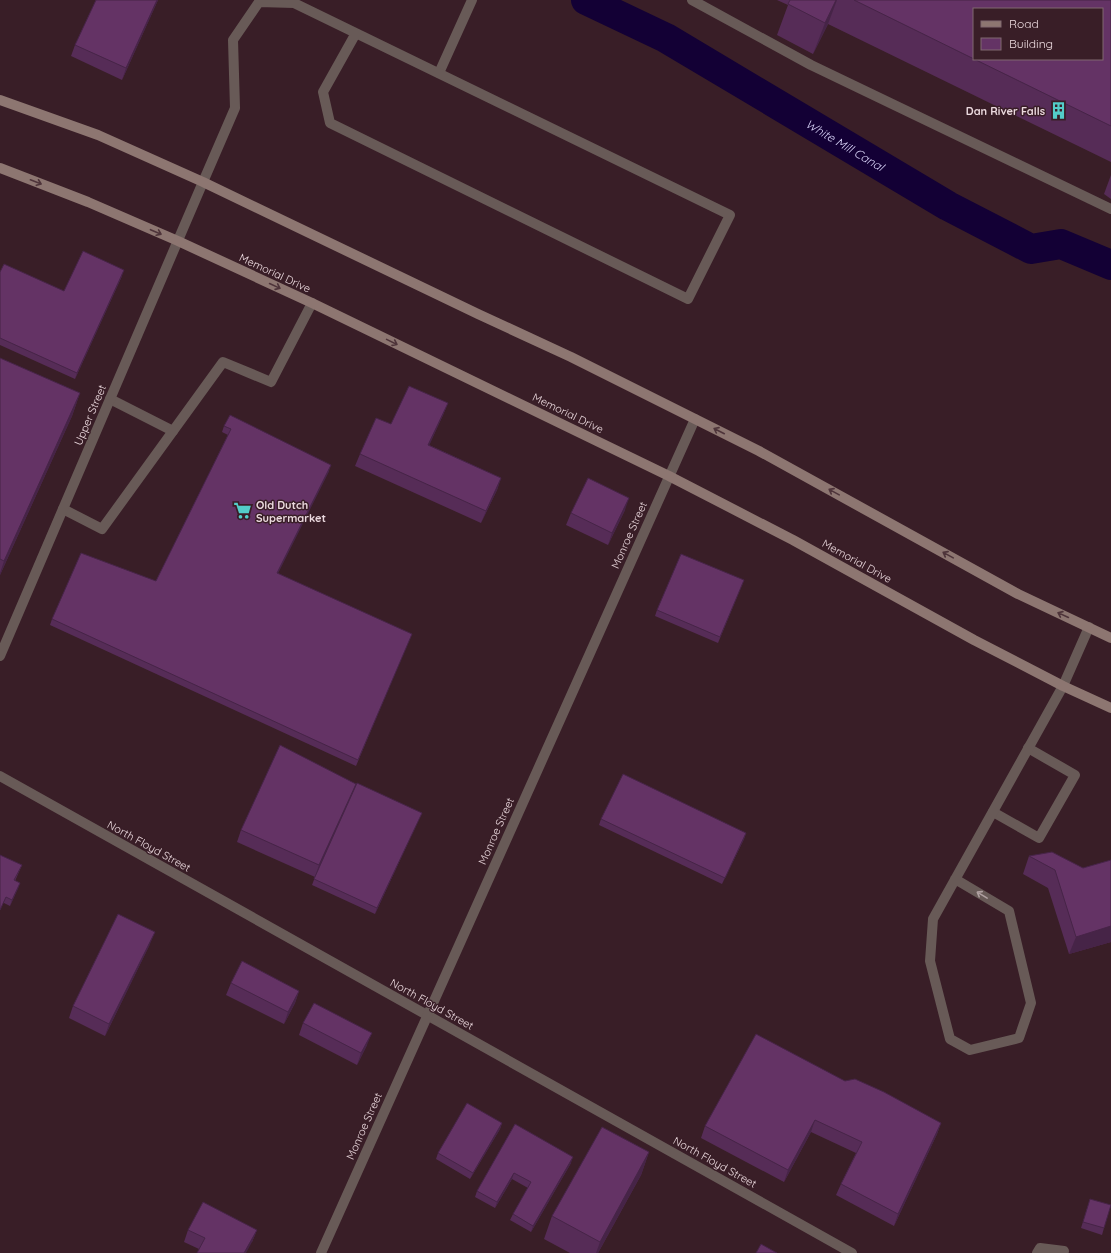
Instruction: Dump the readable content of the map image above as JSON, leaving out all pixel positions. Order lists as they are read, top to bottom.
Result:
{
  "streets": {
    "main road": ["Memorial Drive"],
    "street": ["Upper Street", "Monroe Street", "North Floyd Street"]
  },
  "crossings": [
    ["Memorial Drive", "Upper Street"],
    ["Memorial Drive", "Monroe Street"],
    ["Monroe Street", "North Floyd Street"]
  ],
  "water": ["White Mill Canal"],
  "places": {
    "building": ["Dan River Falls"],
    "supermarket": ["Old Dutch Supermarket"]
  },
  "legend": ["Road", "Building"]
}
